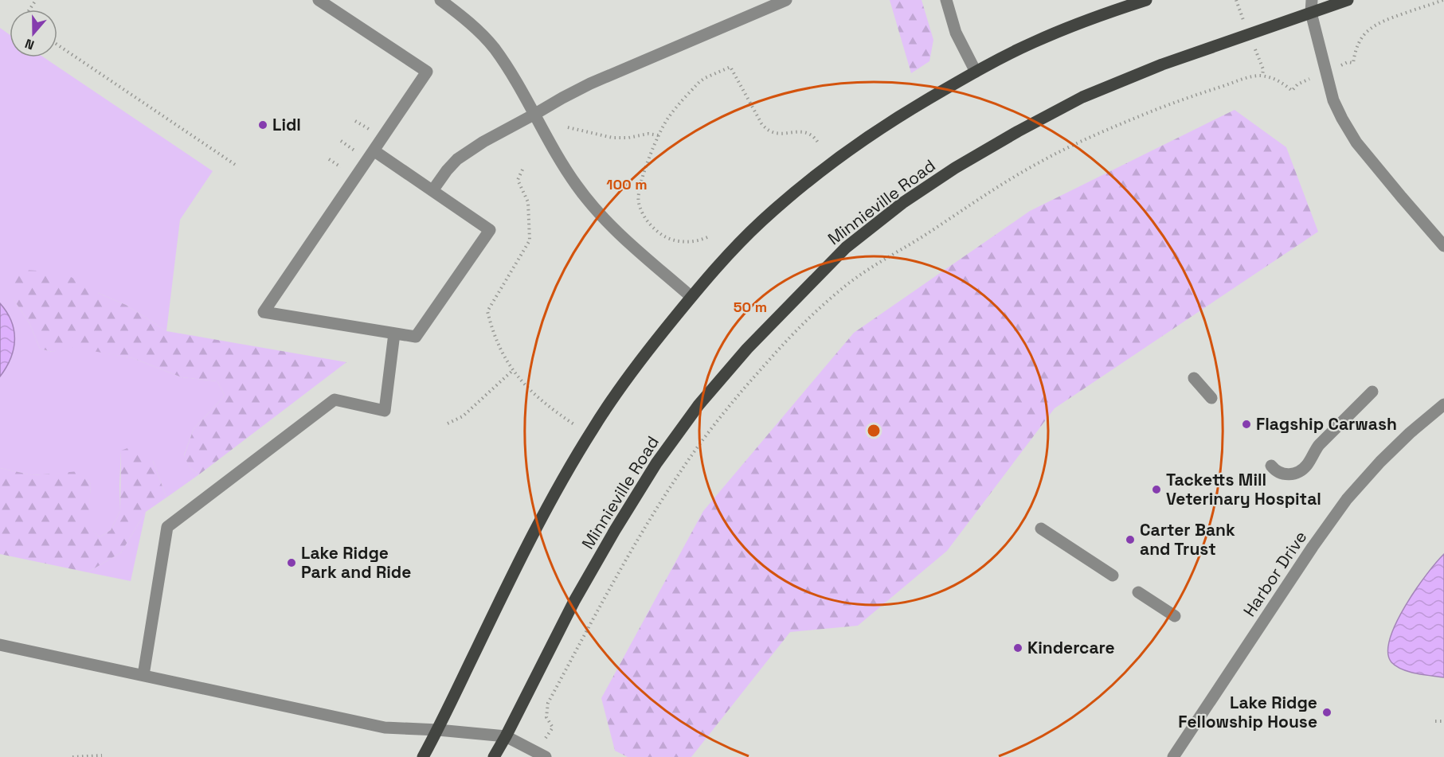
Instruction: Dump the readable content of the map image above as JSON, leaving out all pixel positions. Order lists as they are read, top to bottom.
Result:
{
  "streets": {
    "main road": ["Minnieville Road"],
    "street": ["Harbor Drive"]
  },
  "places": [
    "Lidl",
    "Flagship Carwash",
    "Tacketts Mill Veterinary Hospital",
    "Carter Bank and Trust",
    "Lake Ridge Park and Ride",
    "Kindercare",
    "Lake Ridge Fellowship House"
  ],
  "north": "bottom",
  "rings": ["100 m", "50 m"]
}
